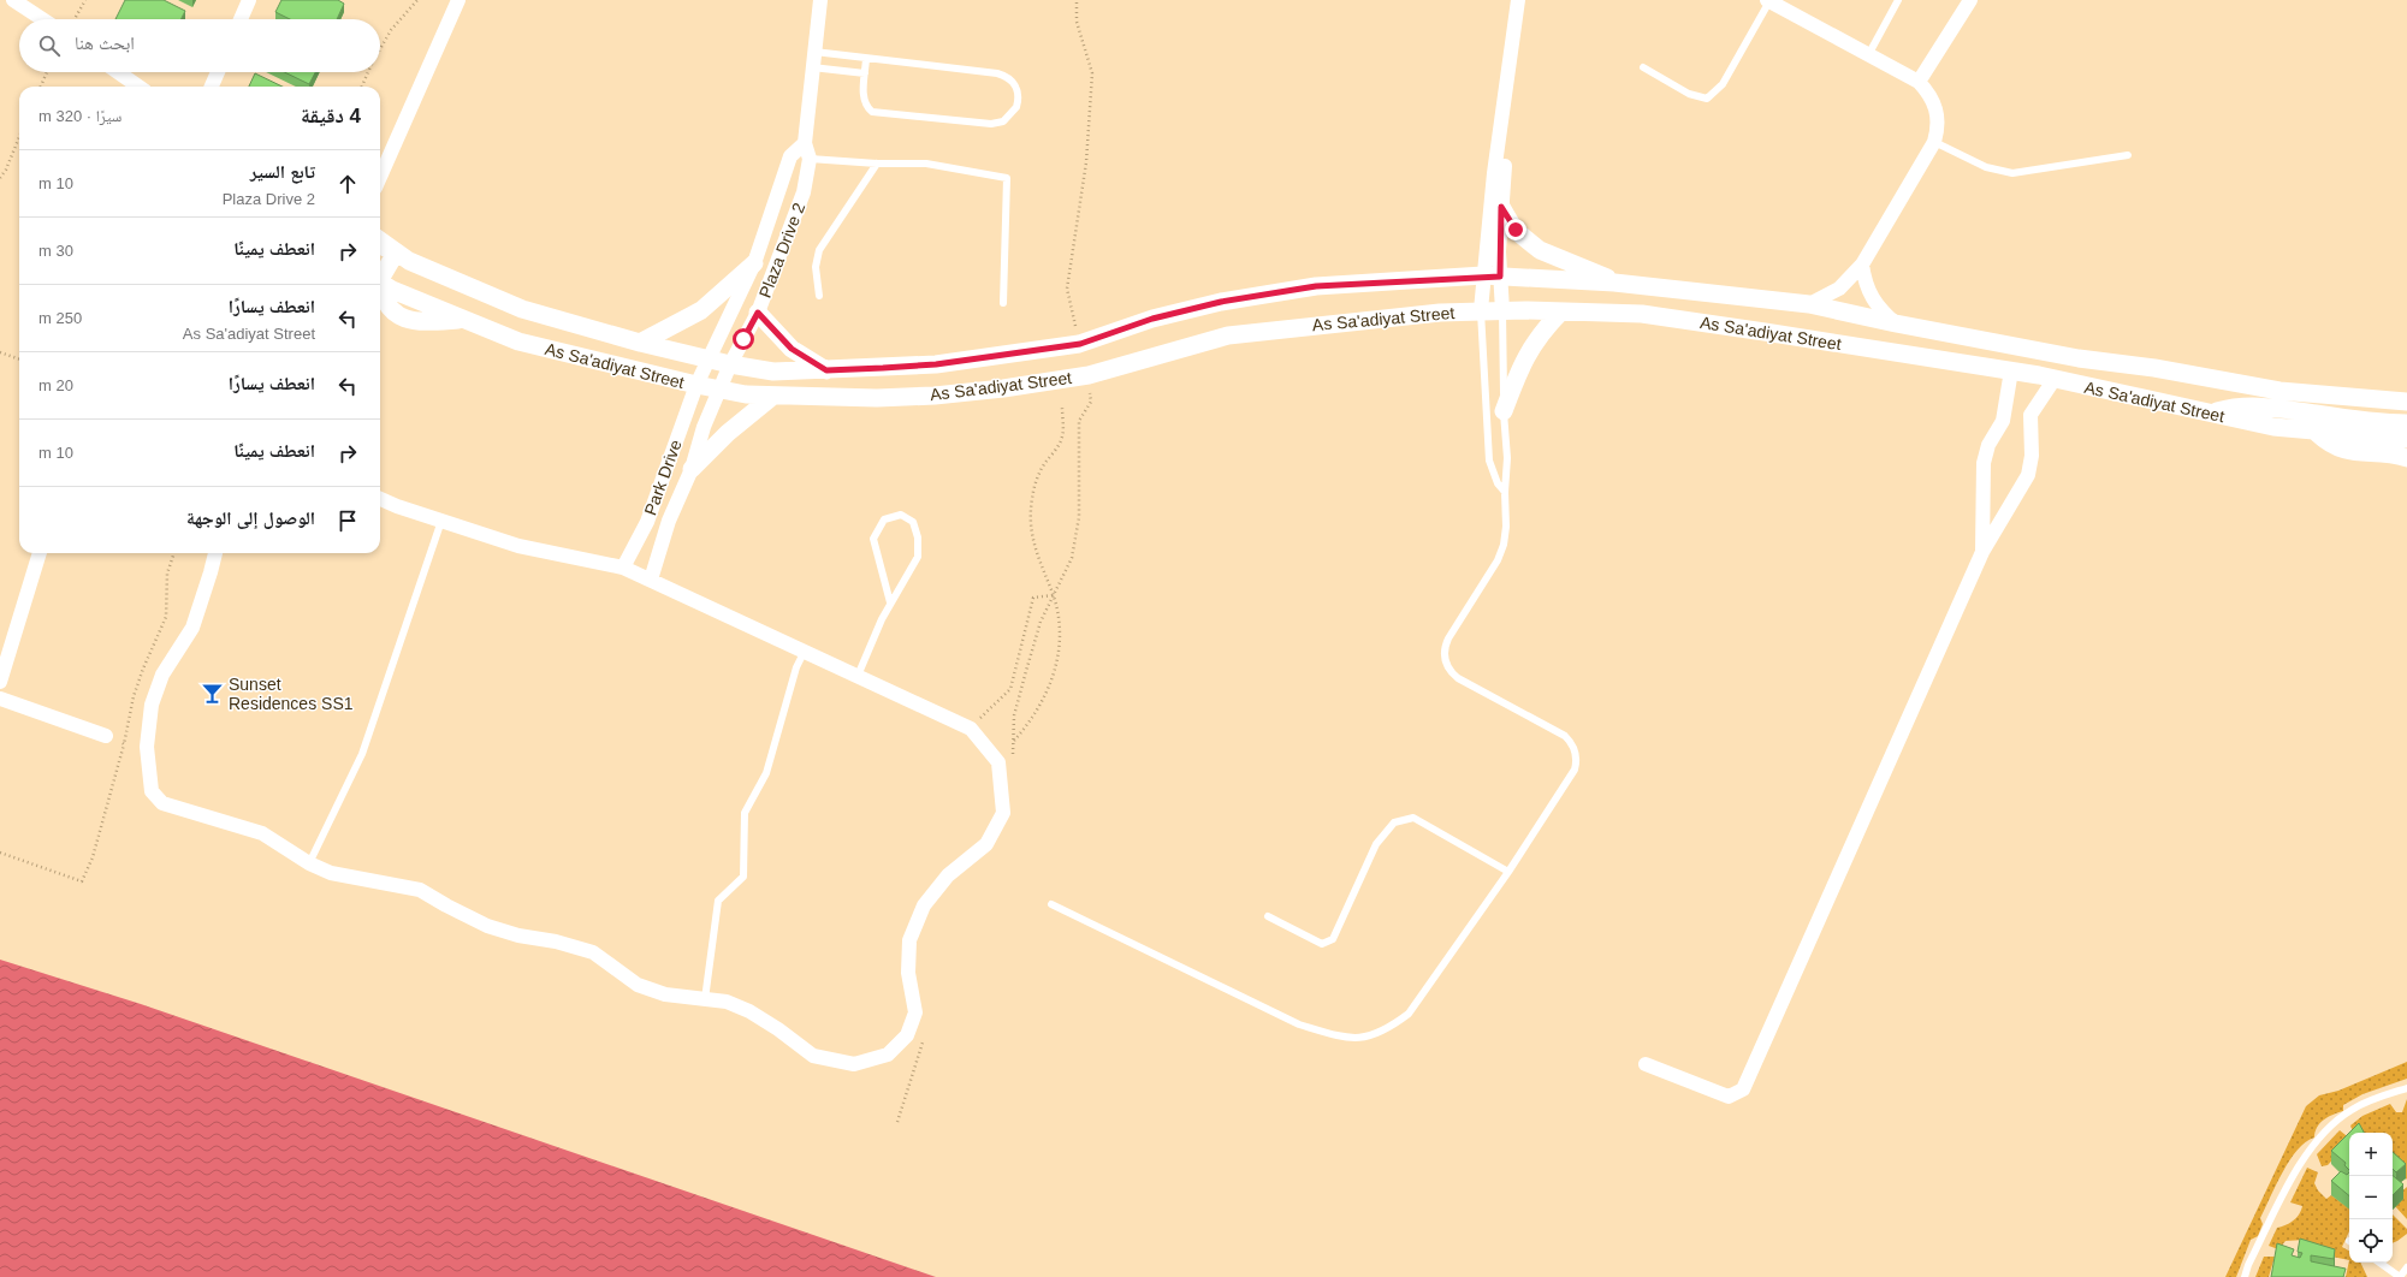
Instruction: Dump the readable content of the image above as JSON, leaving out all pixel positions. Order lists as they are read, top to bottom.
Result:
{
  "streets": {
    "street": ["Plaza Drive 2", "As Sa'adiyat Street", "Park Drive"]
  },
  "crossings": [
    ["Plaza Drive 2", "As Sa'adiyat Street"],
    ["Plaza Drive 2", "Park Drive"],
    ["As Sa'adiyat Street", "Park Drive"]
  ],
  "places": {
    "bar": ["Sunset Residences SS1"]
  },
  "page": {
    "search": "ابحث هنا",
    "heading": ["4 دقيقة", "سيرًا · 320 m"],
    "list": [
      ["تابع السير", "Plaza Drive 2", "10 m"],
      ["انعطف يمينًا", "30 m"],
      ["انعطف يسارًا", "As Sa'adiyat Street", "250 m"],
      ["انعطف يسارًا", "20 m"],
      ["انعطف يمينًا", "10 m"],
      "الوصول إلى الوجهة"
    ],
    "map_buttons": ["+", "−"]
  }
}
